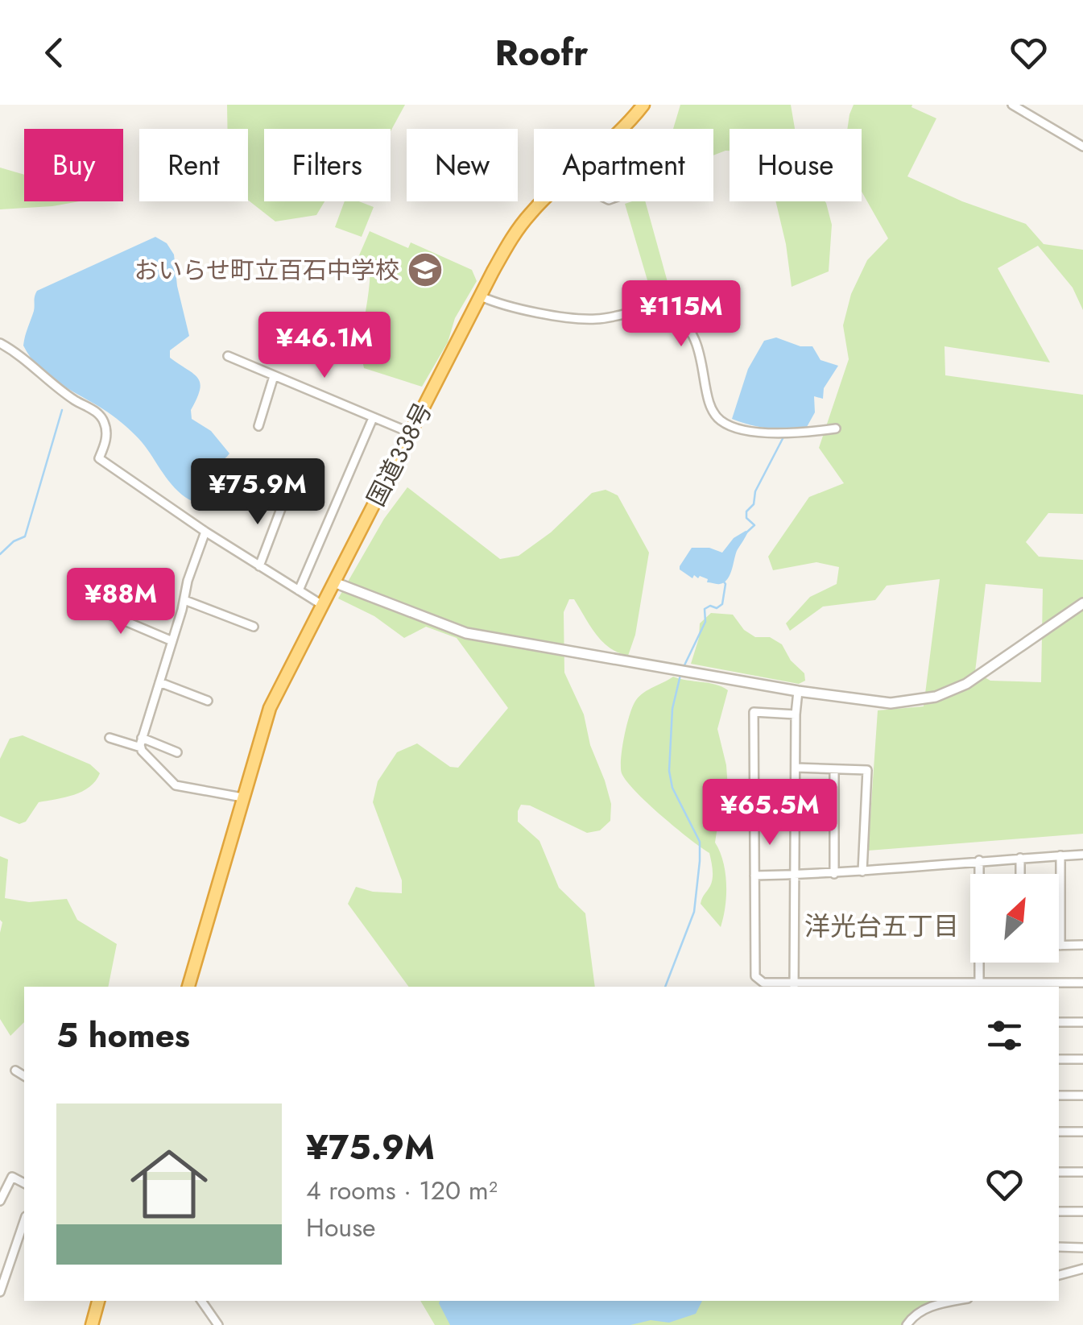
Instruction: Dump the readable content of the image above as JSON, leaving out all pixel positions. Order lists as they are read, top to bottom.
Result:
{
  "streets": {
    "highway": ["国道338号"]
  },
  "districts": ["洋光台五丁目"],
  "places": {
    "school or university": ["おいらせ町立百石中学校"]
  },
  "north": "top right",
  "page": {
    "header": "Roofr",
    "chip": [
      "Buy",
      "Rent",
      "Filters",
      "New",
      "Apartment",
      "House"
    ],
    "price": [
      "¥115M",
      "¥46.1M",
      "¥75.9M",
      "¥88M",
      "¥65.5M"
    ],
    "heading": "5 homes",
    "list": [
      {
        "name": "¥75.9M",
        "note": "4 rooms · 120 m² · House"
      }
    ]
  }
}
